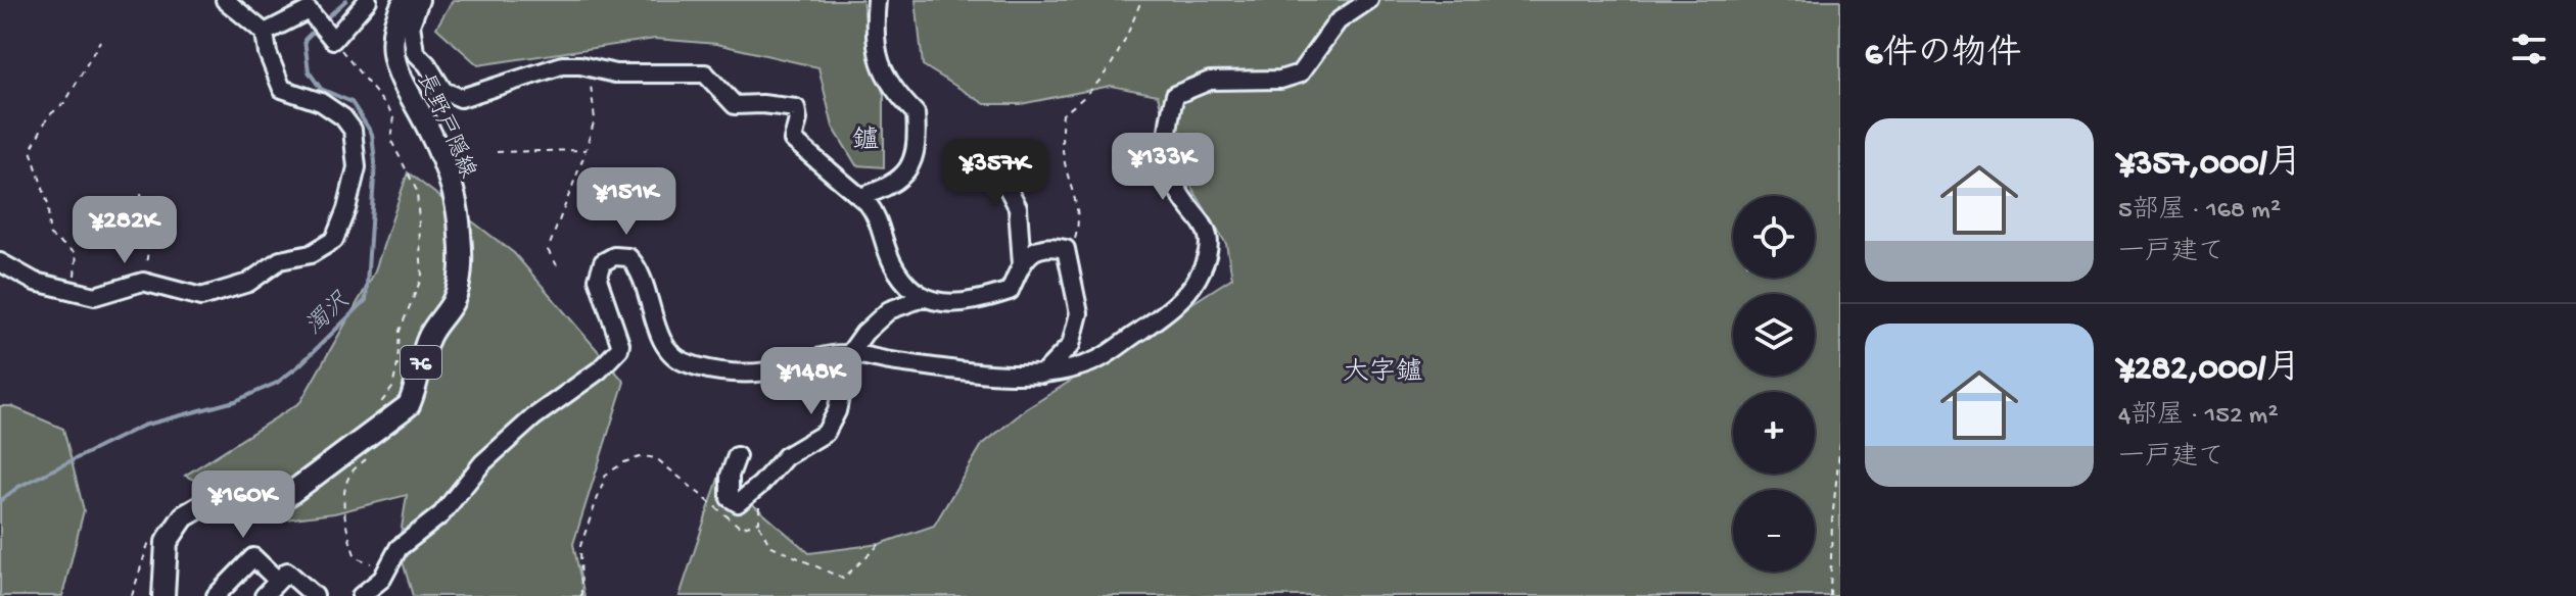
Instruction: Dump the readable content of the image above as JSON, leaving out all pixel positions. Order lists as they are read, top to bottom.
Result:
{
  "streets": {
    "main road": ["長野戸隠線", "76"]
  },
  "districts": ["鑪", "大字鑪"],
  "water": ["濁沢"],
  "page": {
    "heading": "6件の物件",
    "list": [
      {
        "name": "¥357,000/月",
        "note": "5部屋 · 168 m² · 一戸建て"
      },
      {
        "name": "¥282,000/月",
        "note": "4部屋 · 152 m² · 一戸建て"
      }
    ],
    "price": [
      "¥133K",
      "¥357K",
      "¥151K",
      "¥282K",
      "¥148K",
      "¥160K"
    ],
    "map_buttons": ["+", "−"]
  }
}
